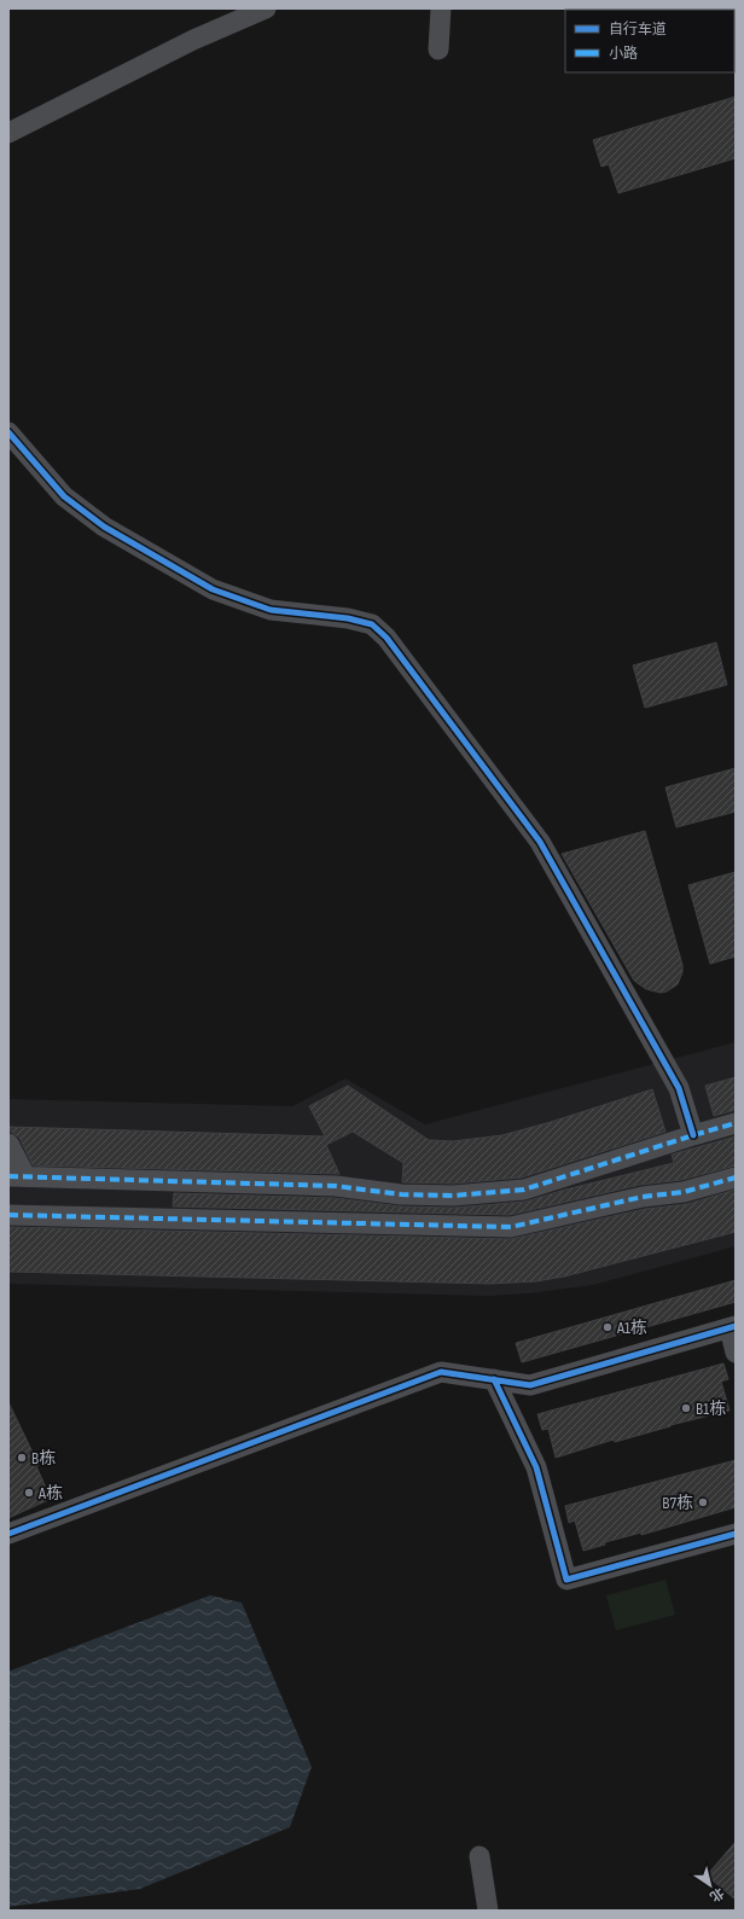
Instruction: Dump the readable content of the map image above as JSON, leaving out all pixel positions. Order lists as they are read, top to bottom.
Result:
{
  "places": [
    "A1栋",
    "B1栋",
    "B栋",
    "A栋",
    "B7栋"
  ],
  "legend": ["自行车道", "小路"],
  "north": "bottom right"
}
